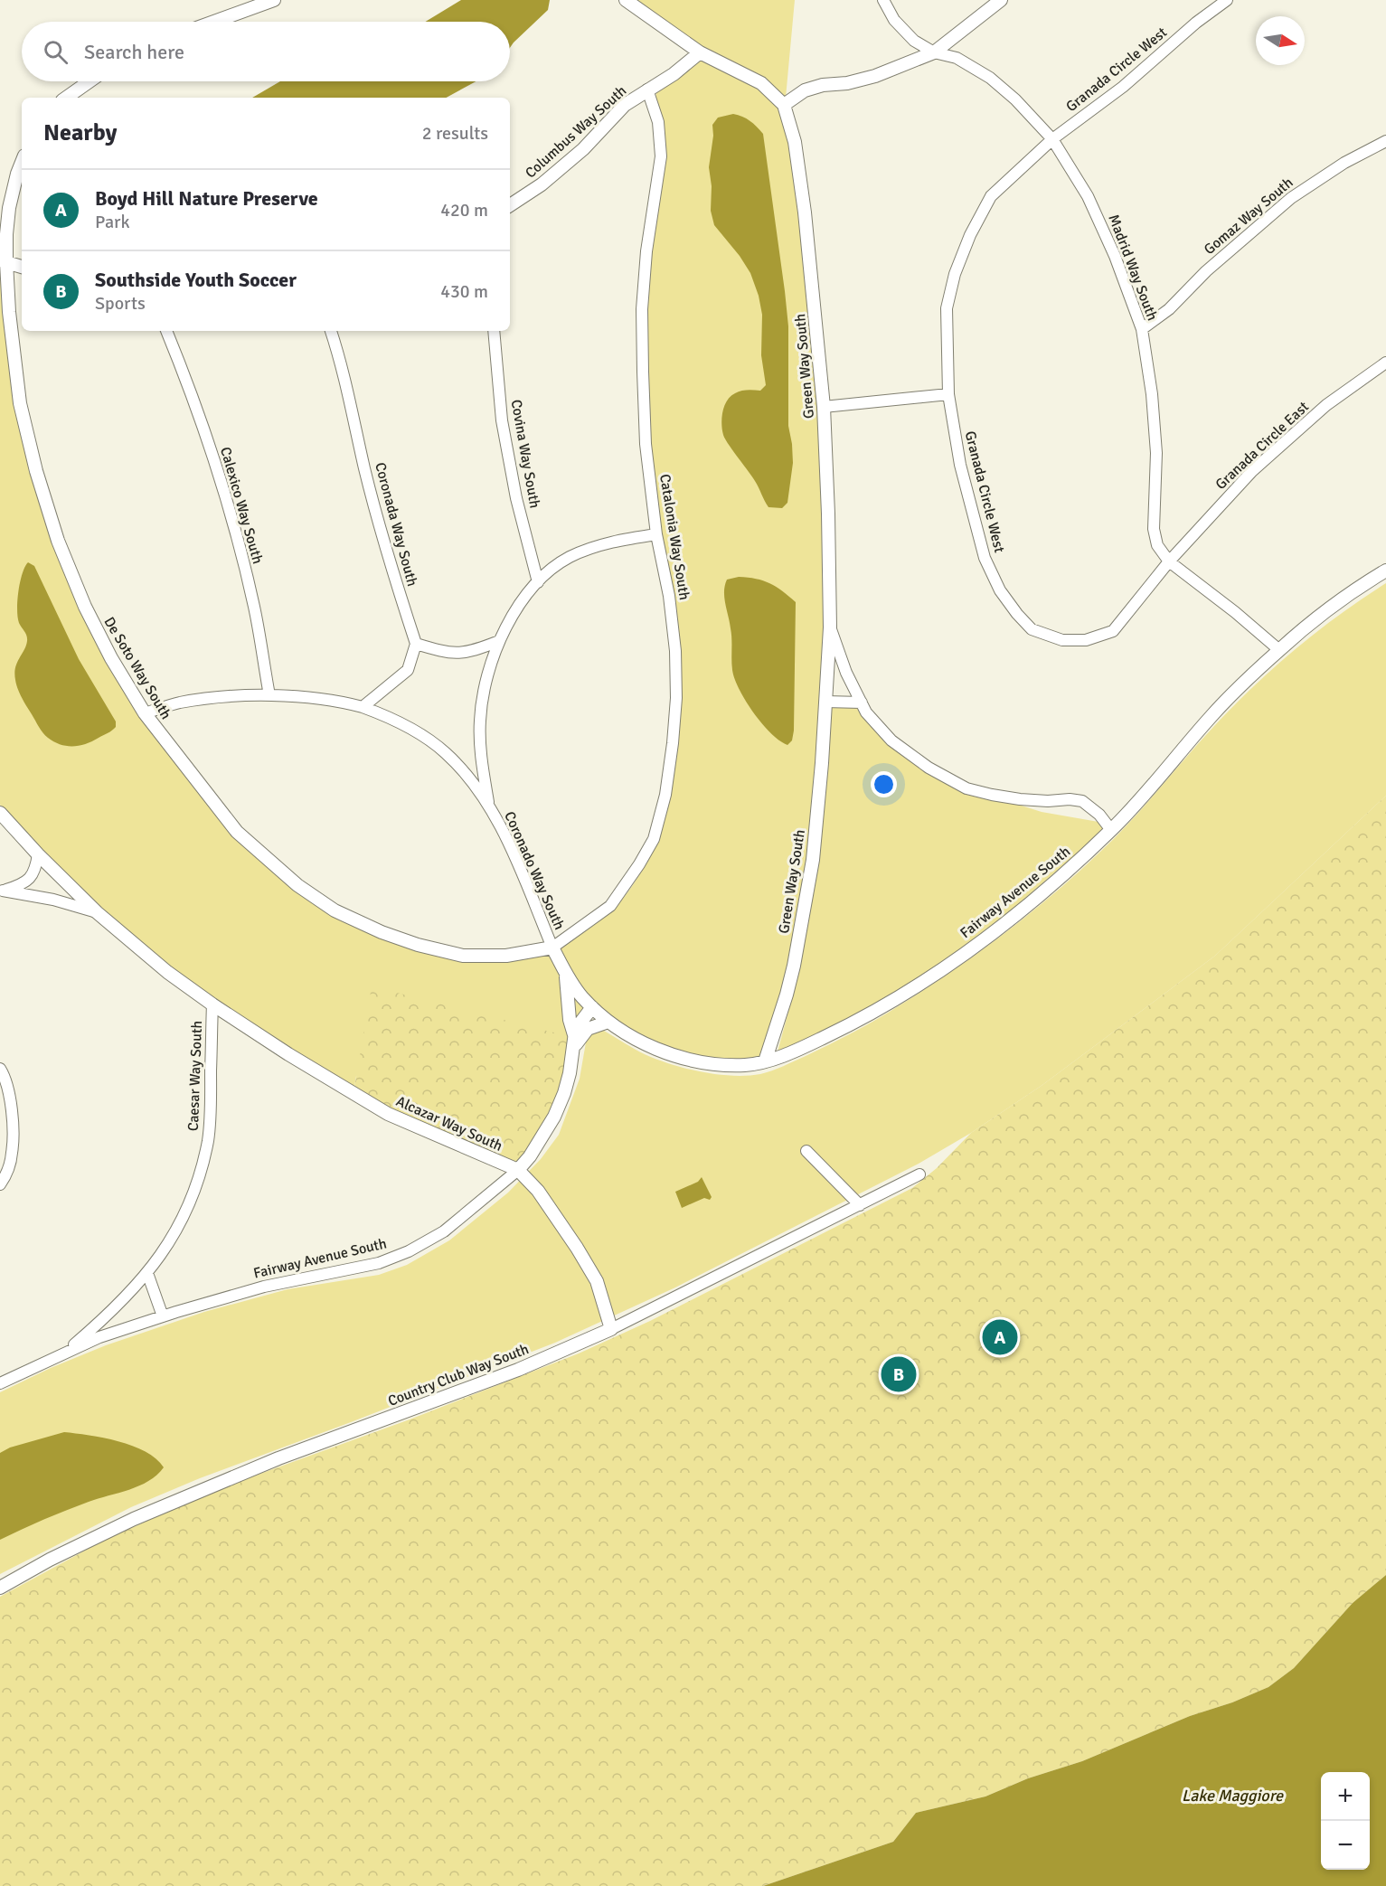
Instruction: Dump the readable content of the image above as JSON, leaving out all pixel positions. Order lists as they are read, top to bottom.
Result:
{
  "streets": {
    "street": [
      "Granada Circle West",
      "Columbus Way South",
      "Gomaz Way South",
      "Madrid Way South",
      "Green Way South",
      "Granada Circle East",
      "Covina Way South",
      "Calexico Way South",
      "Coronada Way South",
      "Catalonia Way South",
      "De Soto Way South",
      "Coronado Way South",
      "Fairway Avenue South",
      "Caesar Way South",
      "Alcazar Way South",
      "Country Club Way South"
    ]
  },
  "crossings": [
    ["Granada Circle West", "Madrid Way South"],
    ["Granada Circle West", "Granada Circle East"],
    ["Columbus Way South", "Catalonia Way South"],
    ["Gomaz Way South", "Madrid Way South"],
    ["Madrid Way South", "Granada Circle East"],
    ["Madrid Way South", "Fairway Avenue South"],
    ["Green Way South", "Fairway Avenue South"],
    ["Catalonia Way South", "De Soto Way South"],
    ["Catalonia Way South", "Coronado Way South"],
    ["Catalonia Way South", "Fairway Avenue South"],
    ["De Soto Way South", "Coronado Way South"],
    ["De Soto Way South", "Fairway Avenue South"],
    ["Coronado Way South", "Fairway Avenue South"],
    ["Fairway Avenue South", "Caesar Way South"],
    ["Fairway Avenue South", "Alcazar Way South"],
    ["Caesar Way South", "Alcazar Way South"],
    ["Alcazar Way South", "Country Club Way South"]
  ],
  "water": ["Lake Maggiore"],
  "north": "right",
  "page": {
    "search": "Search here",
    "heading": ["Nearby", "2 results"],
    "list": [
      {
        "mark": "A",
        "name": "Boyd Hill Nature Preserve",
        "note": "Park",
        "value": "420 m"
      },
      {
        "mark": "B",
        "name": "Southside Youth Soccer",
        "note": "Sports",
        "value": "430 m"
      }
    ],
    "pins": ["A", "B"],
    "map_buttons": ["+", "−"]
  }
}
